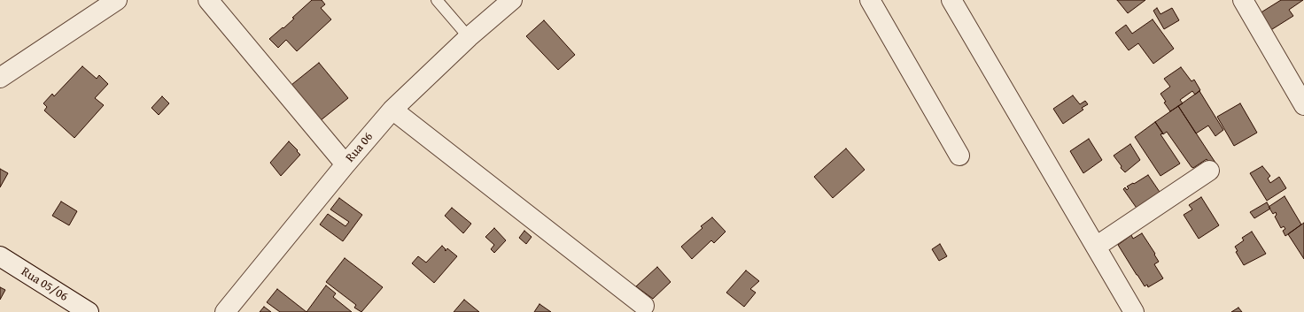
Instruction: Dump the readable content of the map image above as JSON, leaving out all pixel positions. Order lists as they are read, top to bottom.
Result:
{
  "streets": {
    "street": ["Rua 06", "Rua 05/06"]
  }
}
